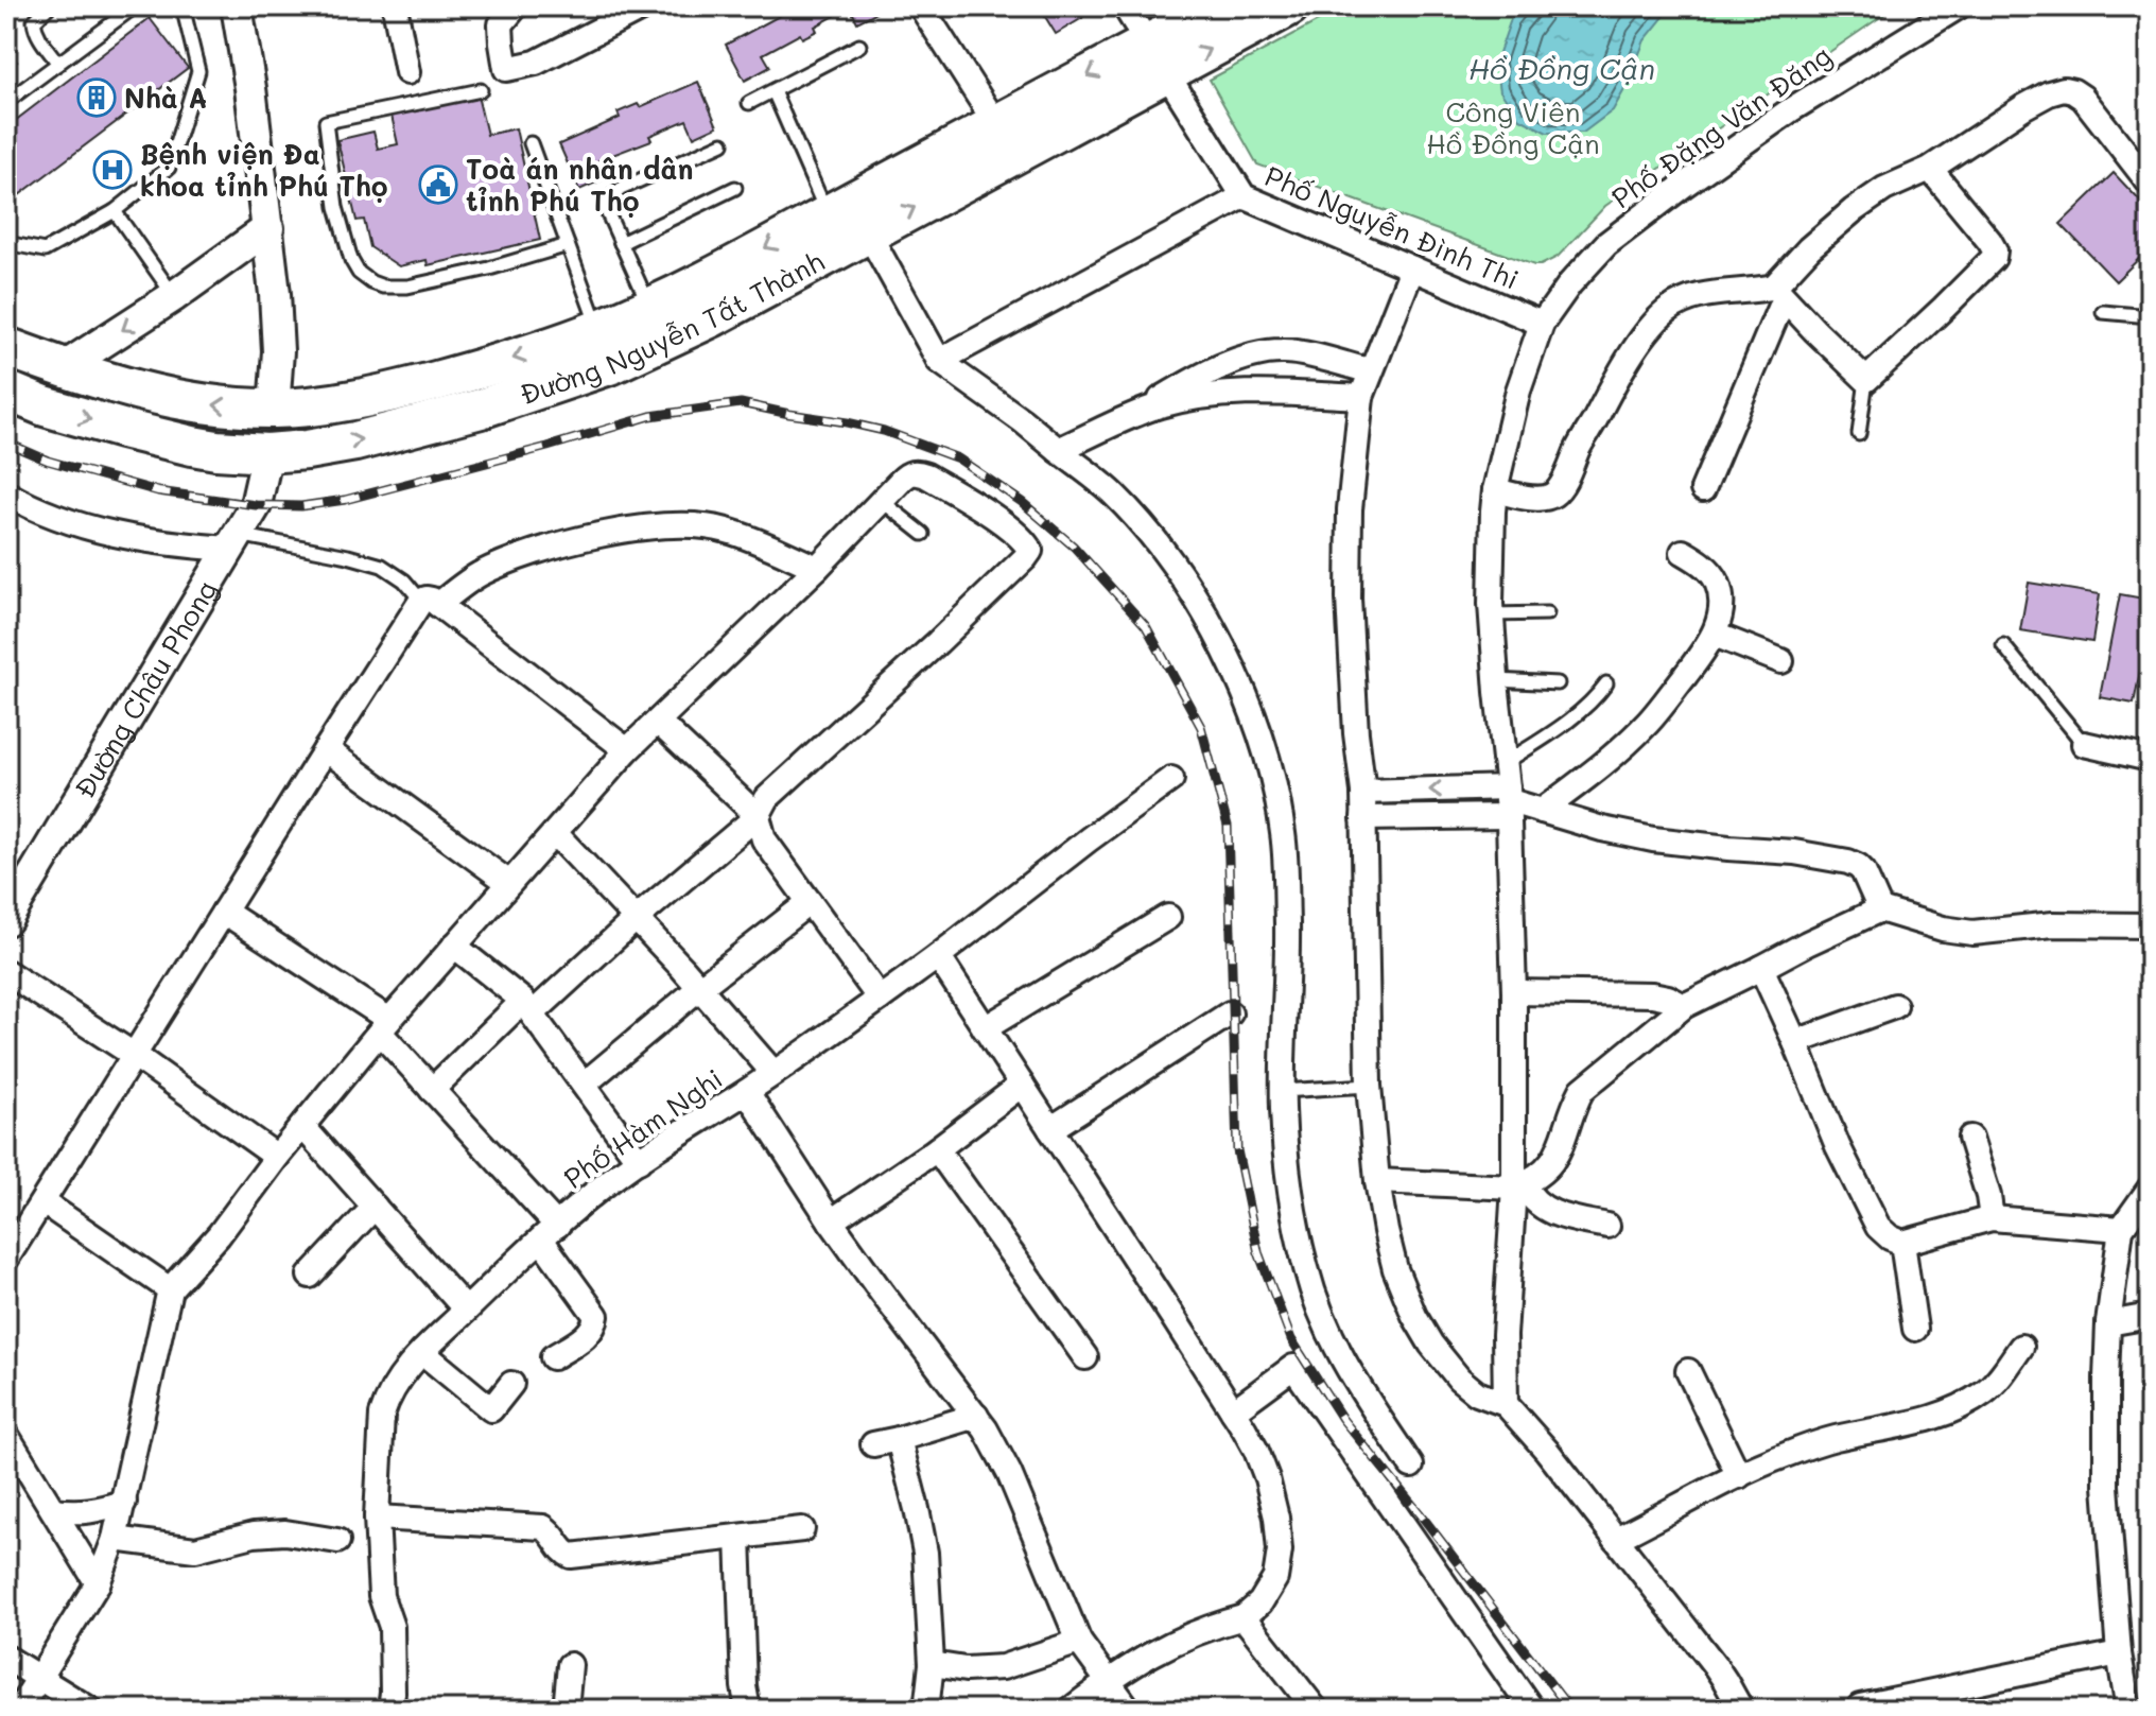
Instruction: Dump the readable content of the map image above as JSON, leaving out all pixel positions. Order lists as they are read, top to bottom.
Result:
{
  "streets": {
    "main road": ["Đường Nguyễn Tất Thành"],
    "street": [
      "Phố Đặng Văn Đăng",
      "Phố Nguyễn Đình Thi",
      "Đường Châu Phong",
      "Phố Hàm Nghi"
    ]
  },
  "crossings": [
    ["Phố Đặng Văn Đăng", "Phố Nguyễn Đình Thi"],
    ["Phố Nguyễn Đình Thi", "Đường Nguyễn Tất Thành"],
    ["Đường Nguyễn Tất Thành", "Đường Châu Phong"]
  ],
  "water": ["Hồ Đồng Cận"],
  "parks": ["Công Viên Hồ Đồng Cận"],
  "places": {
    "building": ["Nhà A"],
    "hospital": ["Bệnh viện Đa khoa tỉnh Phú Thọ"],
    "public building": ["Toà án nhân dân tỉnh Phú Thọ"]
  }
}
